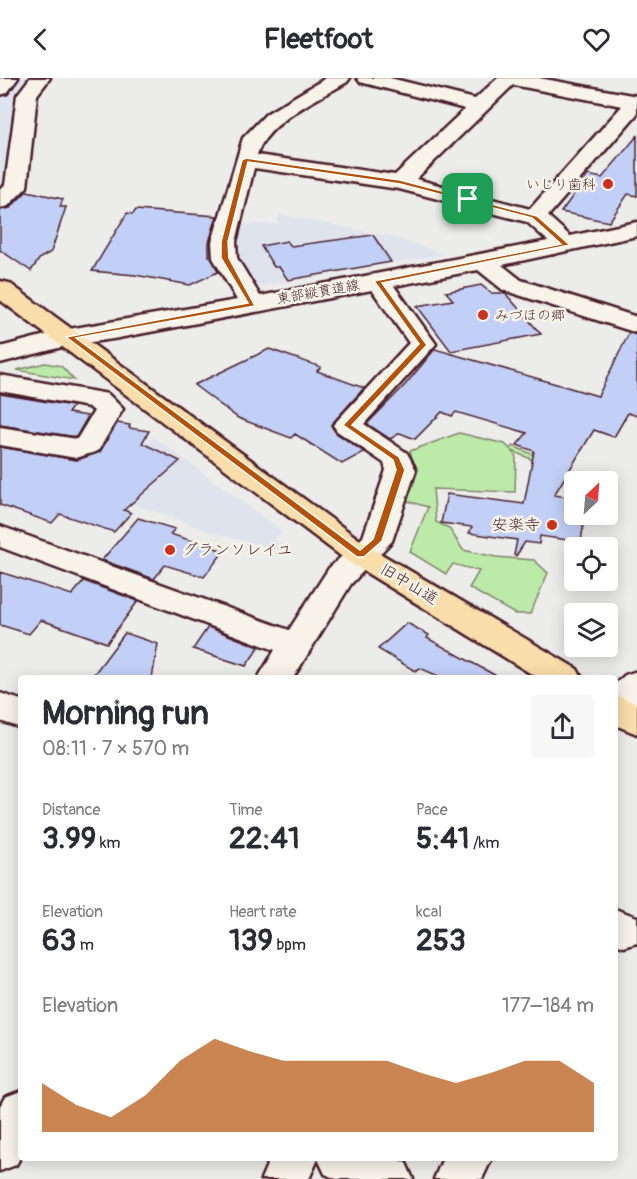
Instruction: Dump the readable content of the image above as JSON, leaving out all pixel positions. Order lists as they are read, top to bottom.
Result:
{
  "streets": {
    "main road": ["旧中山道"],
    "street": ["東部縦貫道線"]
  },
  "crossings": [
    ["東部縦貫道線", "旧中山道"]
  ],
  "places": [
    "いじり歯科",
    "みづほの郷",
    "安楽寺",
    "グランソレイユ"
  ],
  "north": "top right",
  "page": {
    "header": "Fleetfoot",
    "heading": ["Morning run", "08:11 · 7 × 570 m"],
    "stats": [
      ["Distance", "3.99 km"],
      ["Time", "22:41"],
      ["Pace", "5:41 /km"],
      ["Elevation", "63 m"],
      ["Heart rate", "139 bpm"],
      ["kcal", "253"]
    ],
    "chart": ["Elevation", "177–184 m"]
  }
}
